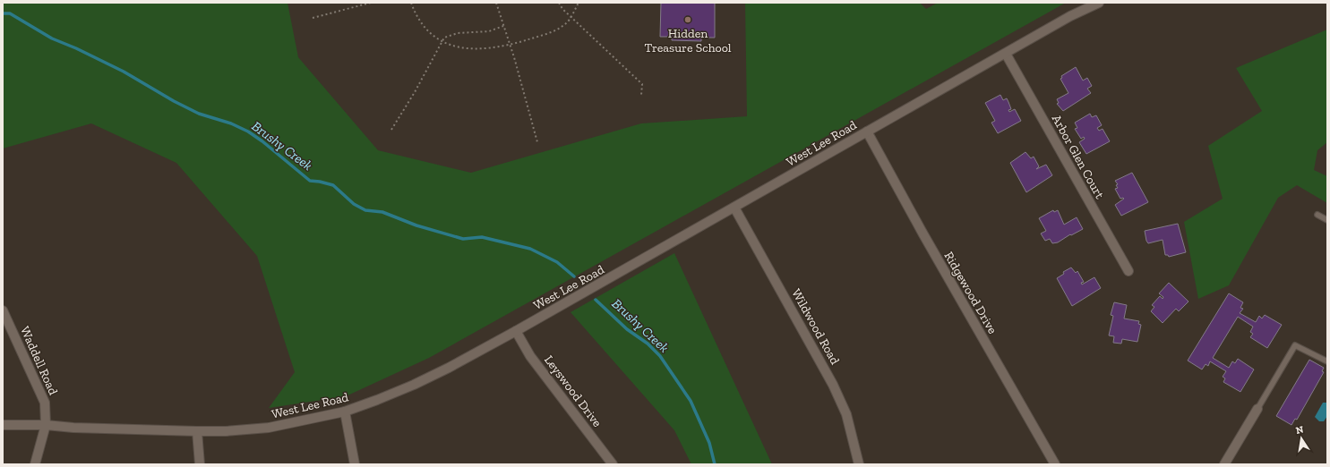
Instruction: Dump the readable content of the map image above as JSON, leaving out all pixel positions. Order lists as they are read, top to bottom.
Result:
{
  "streets": {
    "street": [
      "West Lee Road",
      "Arbor Glen Court",
      "Ridgewood Drive",
      "Wildwood Road",
      "Waddell Road",
      "Leyswood Drive"
    ]
  },
  "crossings": [
    ["West Lee Road", "Arbor Glen Court"],
    ["West Lee Road", "Ridgewood Drive"],
    ["West Lee Road", "Wildwood Road"],
    ["West Lee Road", "Waddell Road"],
    ["West Lee Road", "Leyswood Drive"]
  ],
  "water": ["Brushy Creek"],
  "places": ["Hidden Treasure School"],
  "north": "top"
}
